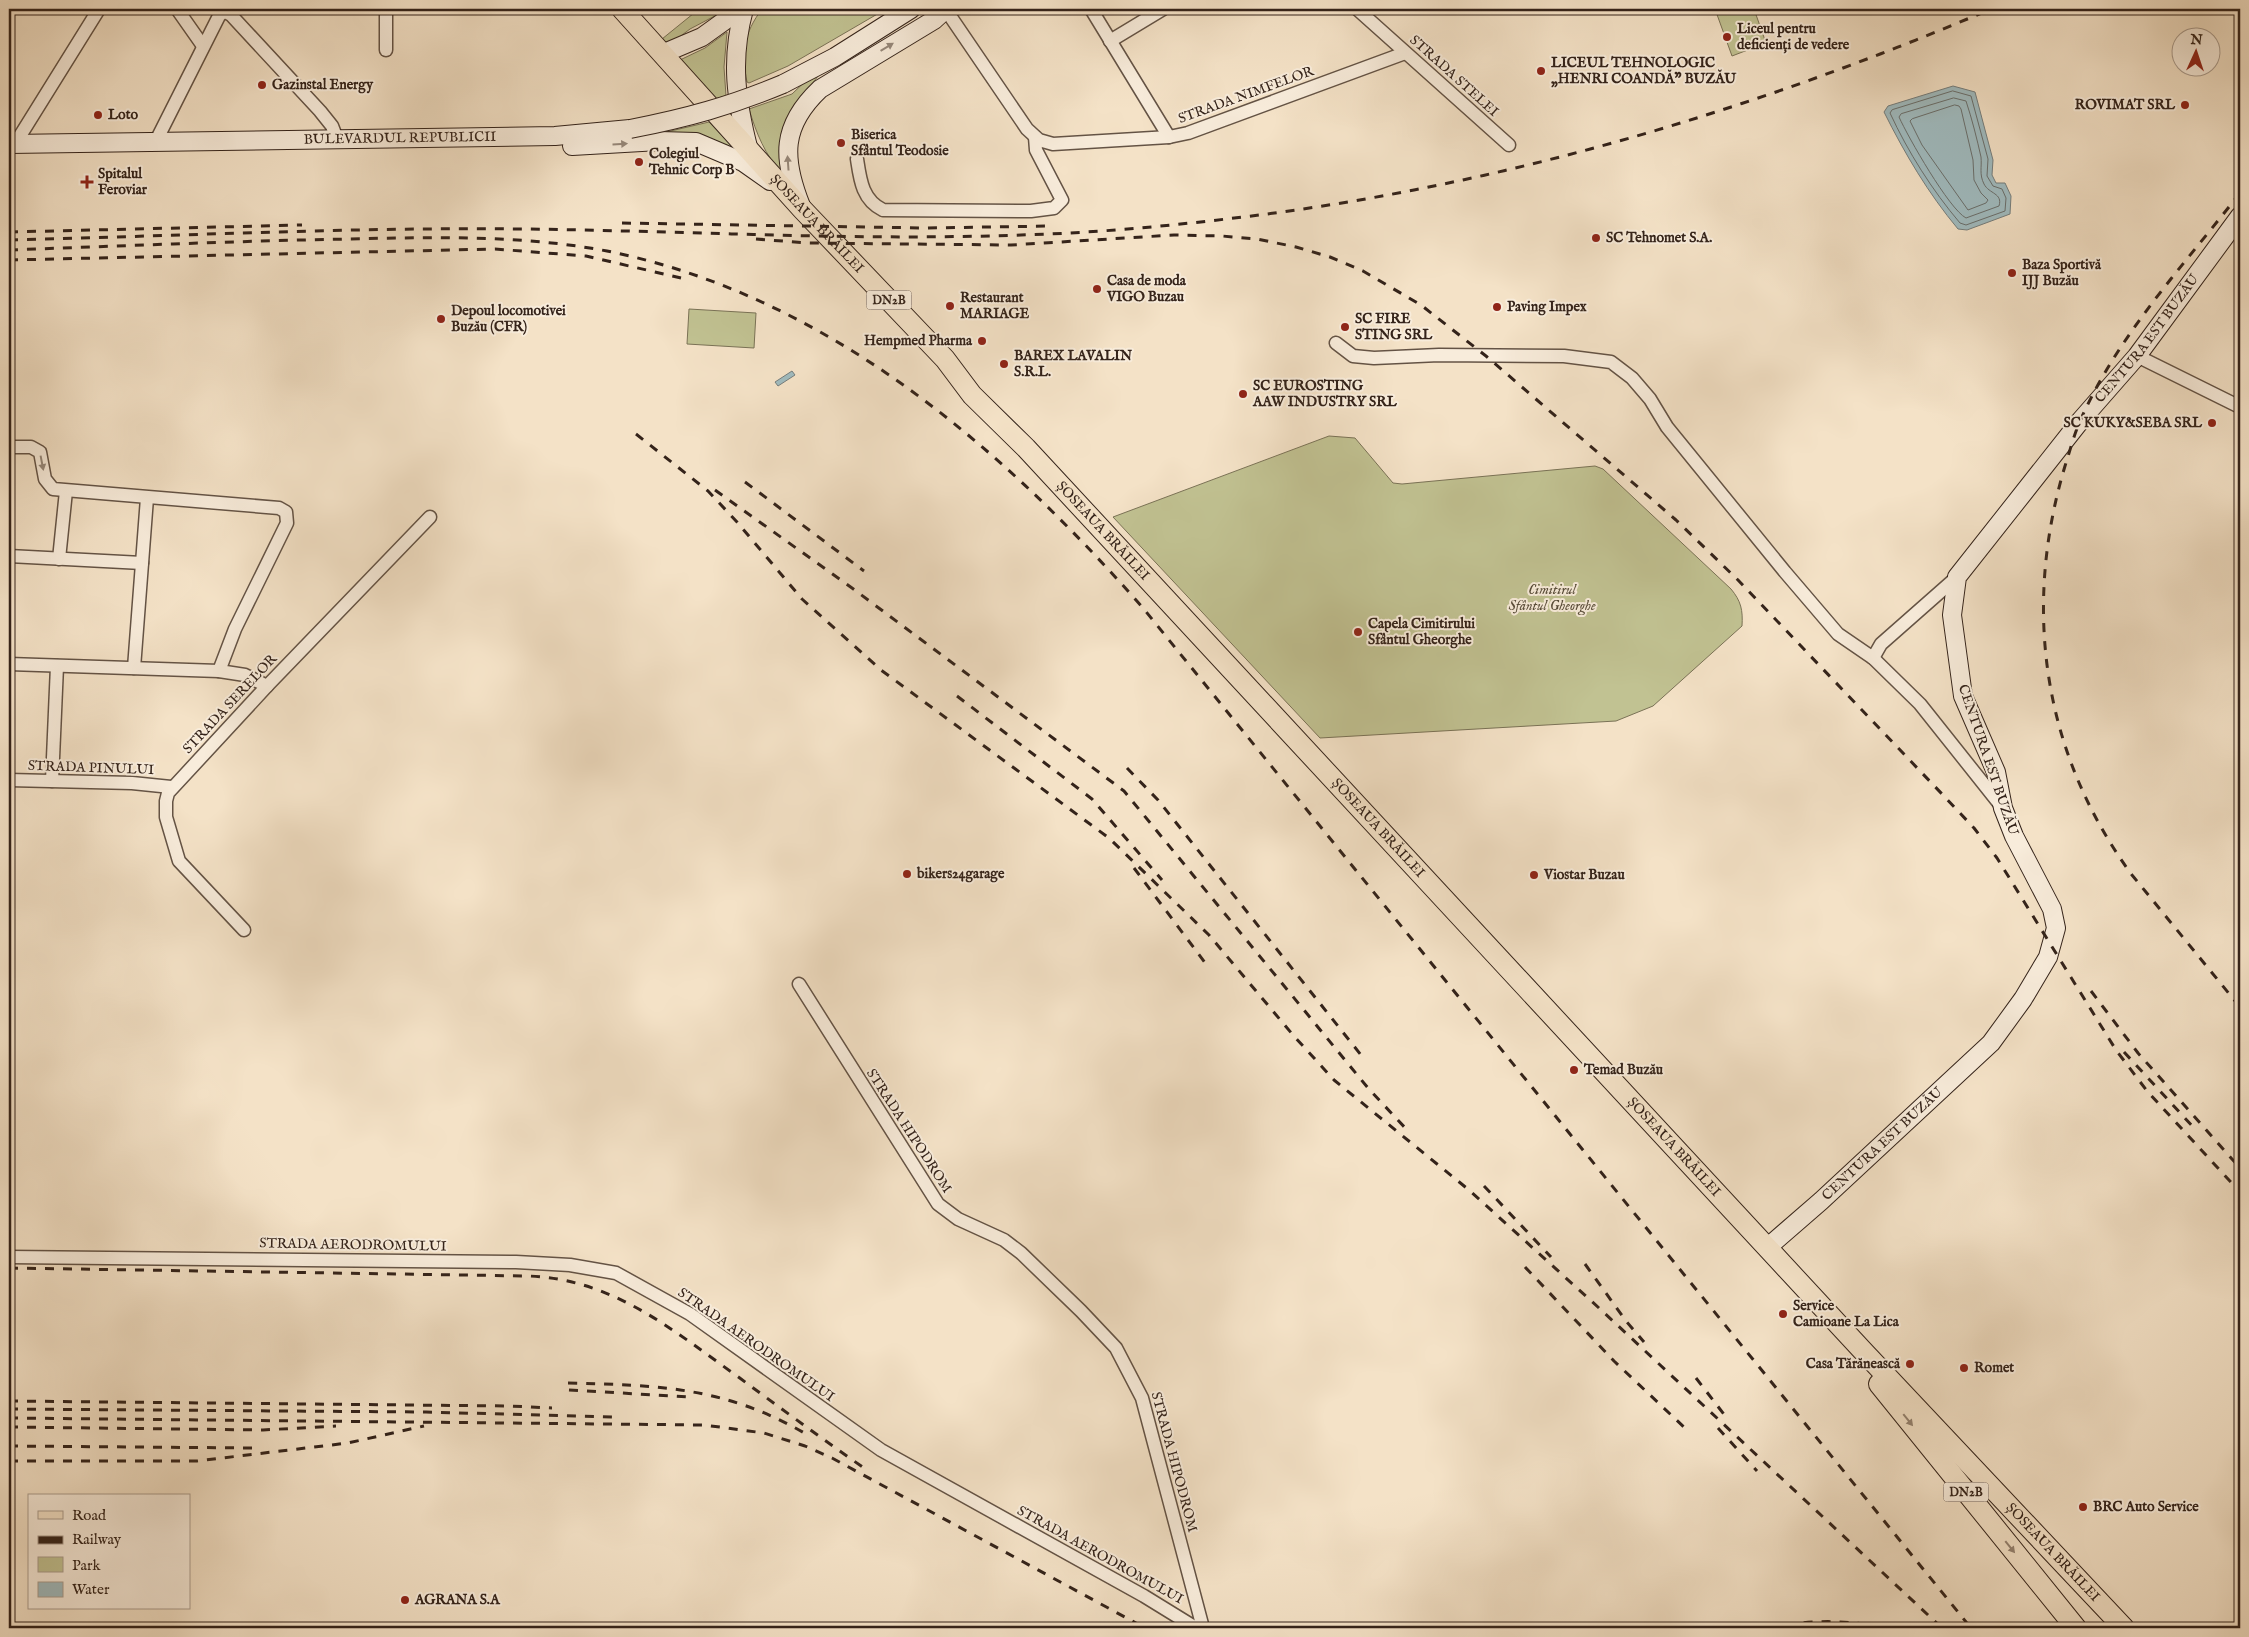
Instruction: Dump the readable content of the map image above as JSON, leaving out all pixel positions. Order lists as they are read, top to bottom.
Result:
{
  "streets": {
    "main road": [
      "BULEVARDUL REPUBLICII",
      "ȘOSEAUA BRĂILEI",
      "DN2B",
      "CENTURA EST BUZĂU"
    ],
    "street": [
      "STRADA STELEI",
      "STRADA NIMFELOR",
      "STRADA SERELOR",
      "STRADA PINULUI",
      "STRADA HIPODROM",
      "STRADA AERODROMULUI"
    ]
  },
  "crossings": [
    ["STRADA STELEI", "STRADA NIMFELOR"],
    ["ȘOSEAUA BRĂILEI", "DN2B"],
    ["ȘOSEAUA BRĂILEI", "CENTURA EST BUZĂU"],
    ["STRADA SERELOR", "STRADA PINULUI"]
  ],
  "parks": ["Cimitirul Sfântul Gheorghe"],
  "places": {
    "other": [
      "Liceul pentru deficienți de vedere",
      "LICEUL TEHNOLOGIC „HENRI COANDĂ” BUZĂU",
      "Gazinstal Energy",
      "ROVIMAT SRL",
      "Loto",
      "Biserica Sfântul Teodosie",
      "Colegiul Tehnic Corp B",
      "SC Tehnomet S.A.",
      "Baza Sportivă IJJ Buzău",
      "Casa de moda VIGO Buzau",
      "Restaurant MARIAGE",
      "Paving Impex",
      "Depoul locomotivei Buzău (CFR)",
      "SC FIRE STING SRL",
      "Hempmed Pharma",
      "BAREX LAVALIN S.R.L.",
      "SC EUROSTING AAW INDUSTRY SRL",
      "SC KUKY&SEBA SRL",
      "Capela Cimitirului Sfântul Gheorghe",
      "bikers24garage",
      "Viostar Buzau",
      "Temad Buzău",
      "Service Camioane La Lica",
      "Casa Tărănească",
      "Romet",
      "BRC Auto Service",
      "AGRANA S.A"
    ],
    "health": ["Spitalul Feroviar"]
  },
  "legend": [
    "Road",
    "Railway",
    "Park",
    "Water"
  ],
  "north": "top"
}
